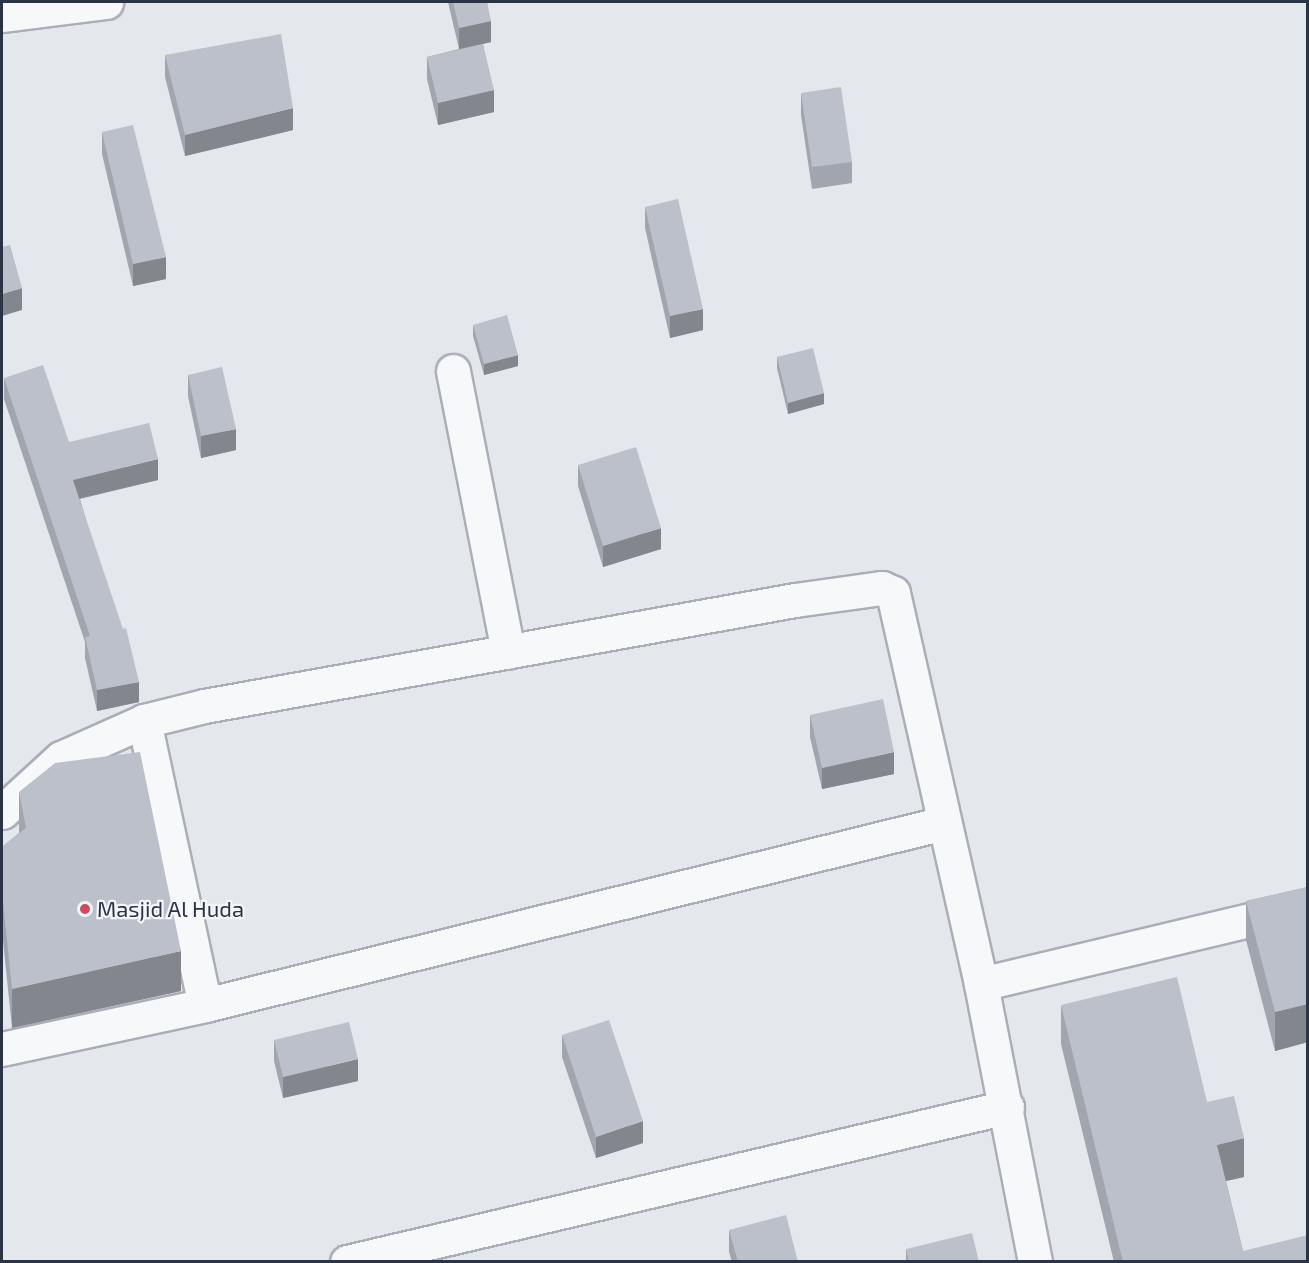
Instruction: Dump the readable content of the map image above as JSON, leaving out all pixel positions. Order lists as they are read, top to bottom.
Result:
{
  "places": ["Masjid Al Huda"]
}
